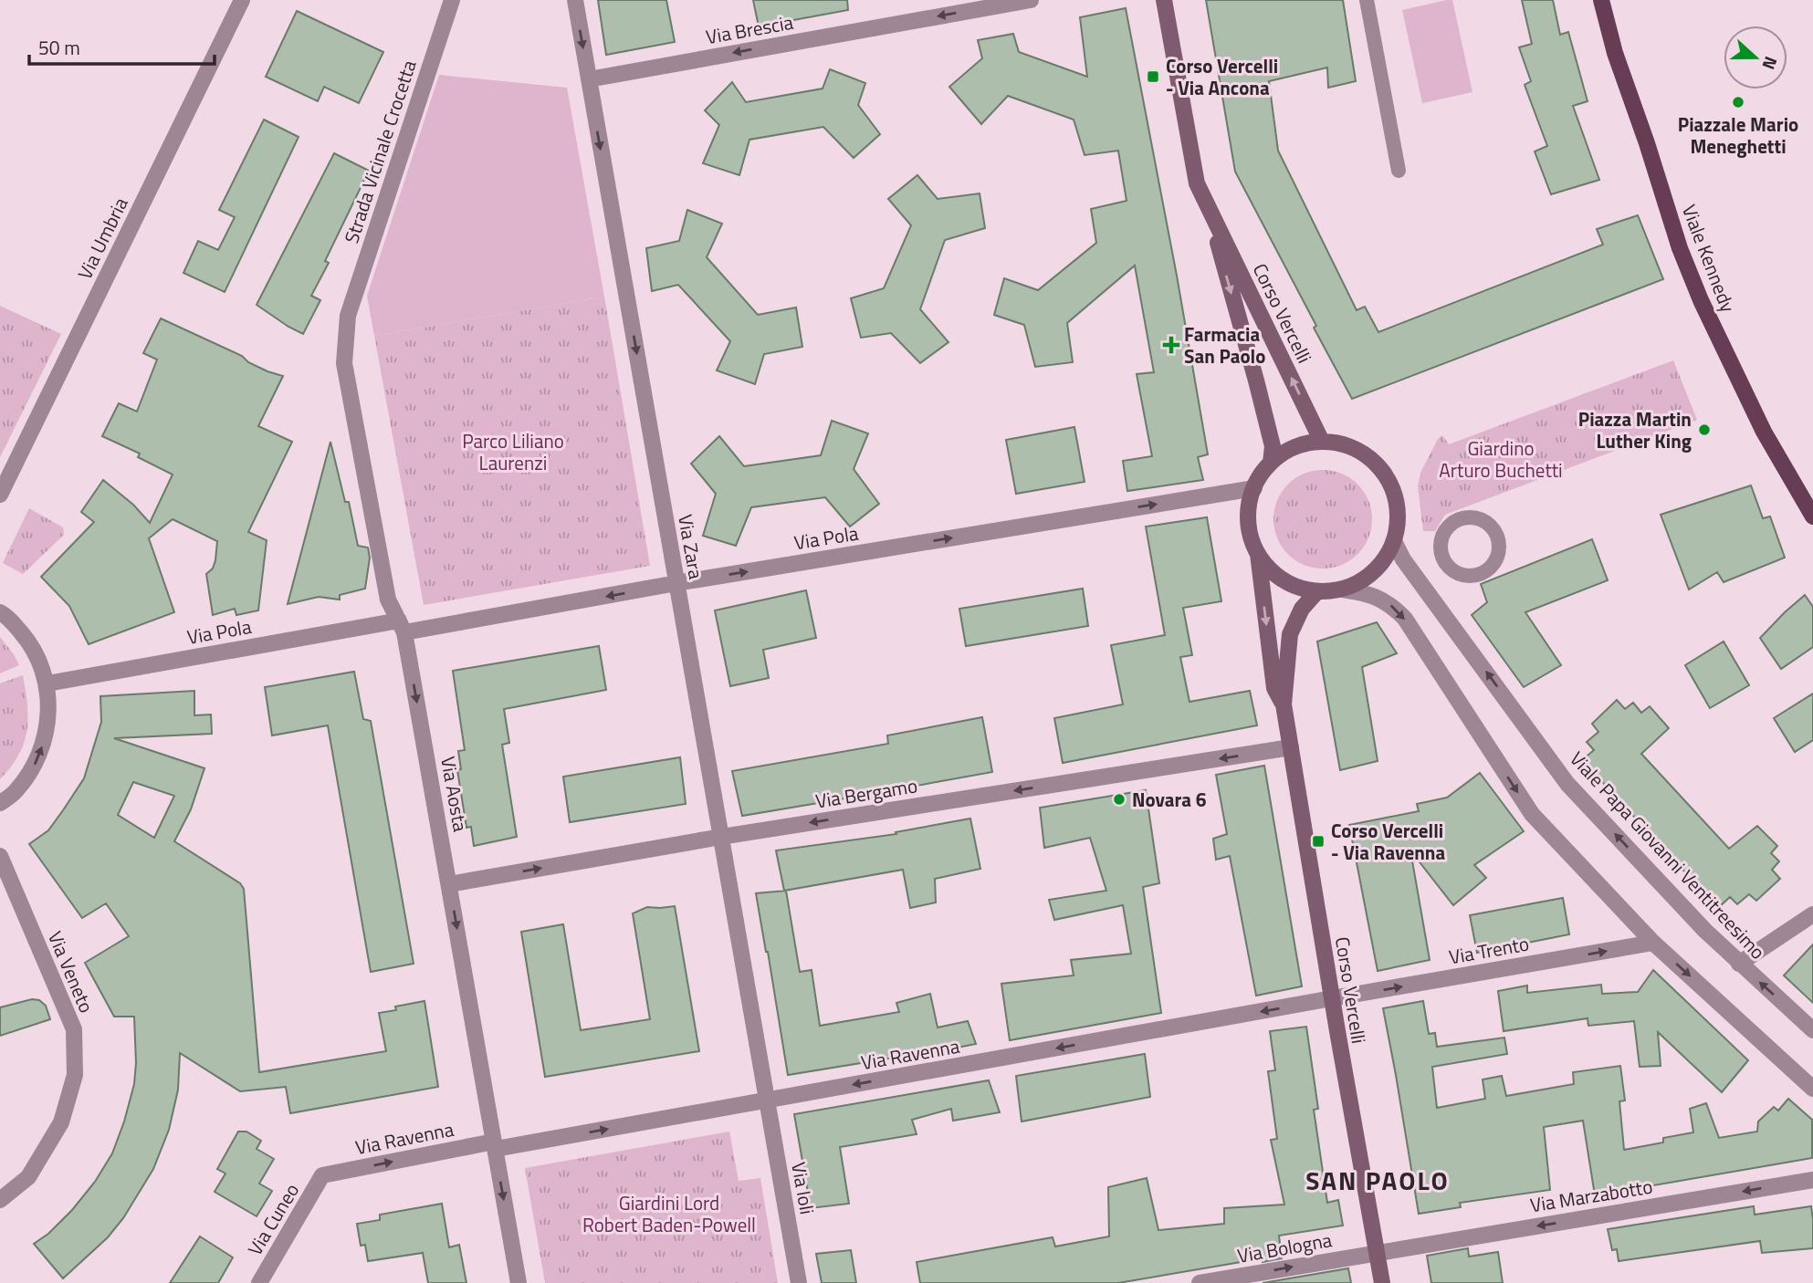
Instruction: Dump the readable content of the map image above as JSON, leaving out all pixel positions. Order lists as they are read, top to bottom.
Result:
{
  "streets": {
    "main road": ["Viale Kennedy", "Corso Vercelli"],
    "street": [
      "Via Brescia",
      "Strada Vicinale Crocetta",
      "Via Umbria",
      "Via Pola",
      "Via Zara",
      "Via Bergamo",
      "Via Aosta",
      "Viale Papa Giovanni Ventitreesimo",
      "Via Trento",
      "Via Veneto",
      "Via Ravenna",
      "Via Ioli",
      "Via Marzabotto",
      "Via Cuneo",
      "Via Bologna"
    ]
  },
  "crossings": [
    ["Via Brescia", "Via Zara"],
    ["Strada Vicinale Crocetta", "Via Aosta"],
    ["Corso Vercelli", "Via Pola"],
    ["Corso Vercelli", "Via Bergamo"],
    ["Corso Vercelli", "Viale Papa Giovanni Ventitreesimo"],
    ["Corso Vercelli", "Via Trento"],
    ["Corso Vercelli", "Via Ravenna"],
    ["Corso Vercelli", "Via Marzabotto"],
    ["Corso Vercelli", "Via Bologna"],
    ["Via Pola", "Via Zara"],
    ["Via Pola", "Via Aosta"],
    ["Via Pola", "Viale Papa Giovanni Ventitreesimo"],
    ["Via Zara", "Via Bergamo"],
    ["Via Zara", "Via Ravenna"],
    ["Via Zara", "Via Ioli"],
    ["Via Bergamo", "Via Aosta"],
    ["Via Aosta", "Via Ravenna"],
    ["Via Trento", "Via Ravenna"],
    ["Via Ravenna", "Via Ioli"],
    ["Via Ravenna", "Via Cuneo"],
    ["Via Marzabotto", "Via Bologna"]
  ],
  "one_way": [
    "Via Brescia",
    "Via Zara",
    "Via Aosta",
    "Via Trento",
    "Via Marzabotto",
    "Via Bologna"
  ],
  "districts": ["SAN PAOLO"],
  "parks": ["Parco Liliano Laurenzi", "Giardino Arturo Buchetti", "Giardini Lord Robert Baden-Powell"],
  "places": {
    "transit": ["Corso Vercelli - Via Ancona", "Corso Vercelli - Via Ravenna"],
    "other": ["Piazzale Mario Meneghetti", "Piazza Martin Luther King", "Novara 6"],
    "health": ["Farmacia San Paolo"]
  },
  "scale_bar": "50 m",
  "north": "right"
}
